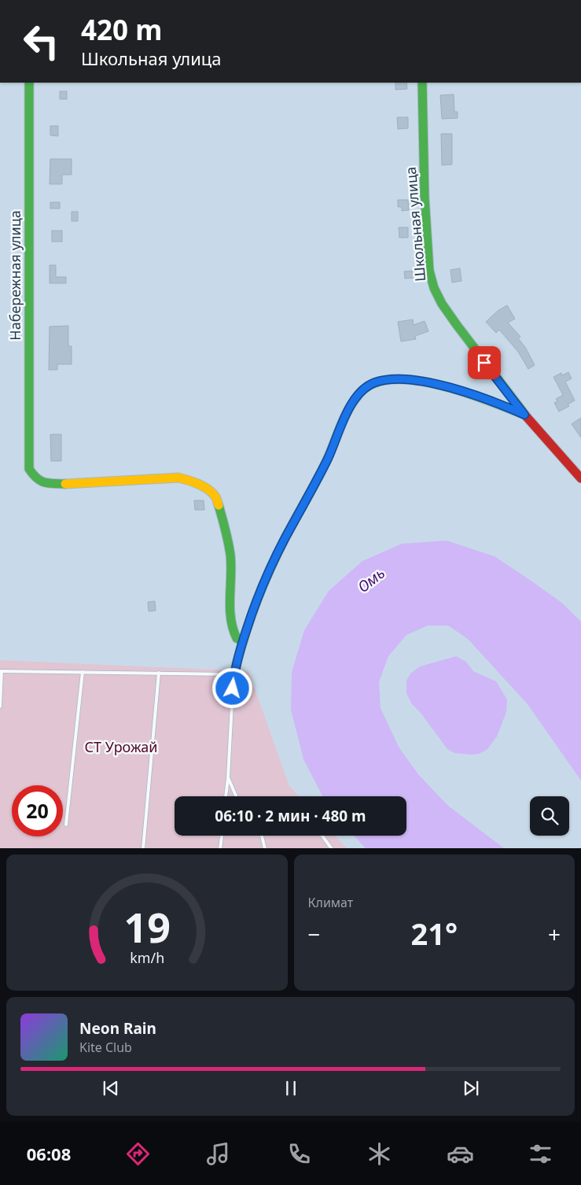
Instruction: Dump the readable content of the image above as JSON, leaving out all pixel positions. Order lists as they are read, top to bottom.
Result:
{
  "streets": {
    "street": ["Школьная улица", "Набережная улица"]
  },
  "water": ["Омь"],
  "parks": ["СТ Урожай"],
  "page": {
    "turn": ["420 m", "Школьная улица"],
    "limit": "20",
    "trip": "06:10 · 2 мин · 480 m",
    "tile": "Климат",
    "heat": ["−", "21°", "+"],
    "song": ["Neon Rain", "Kite Club"],
    "tabs": "06:08",
    "gauge": ["19", "km/h"]
  }
}
